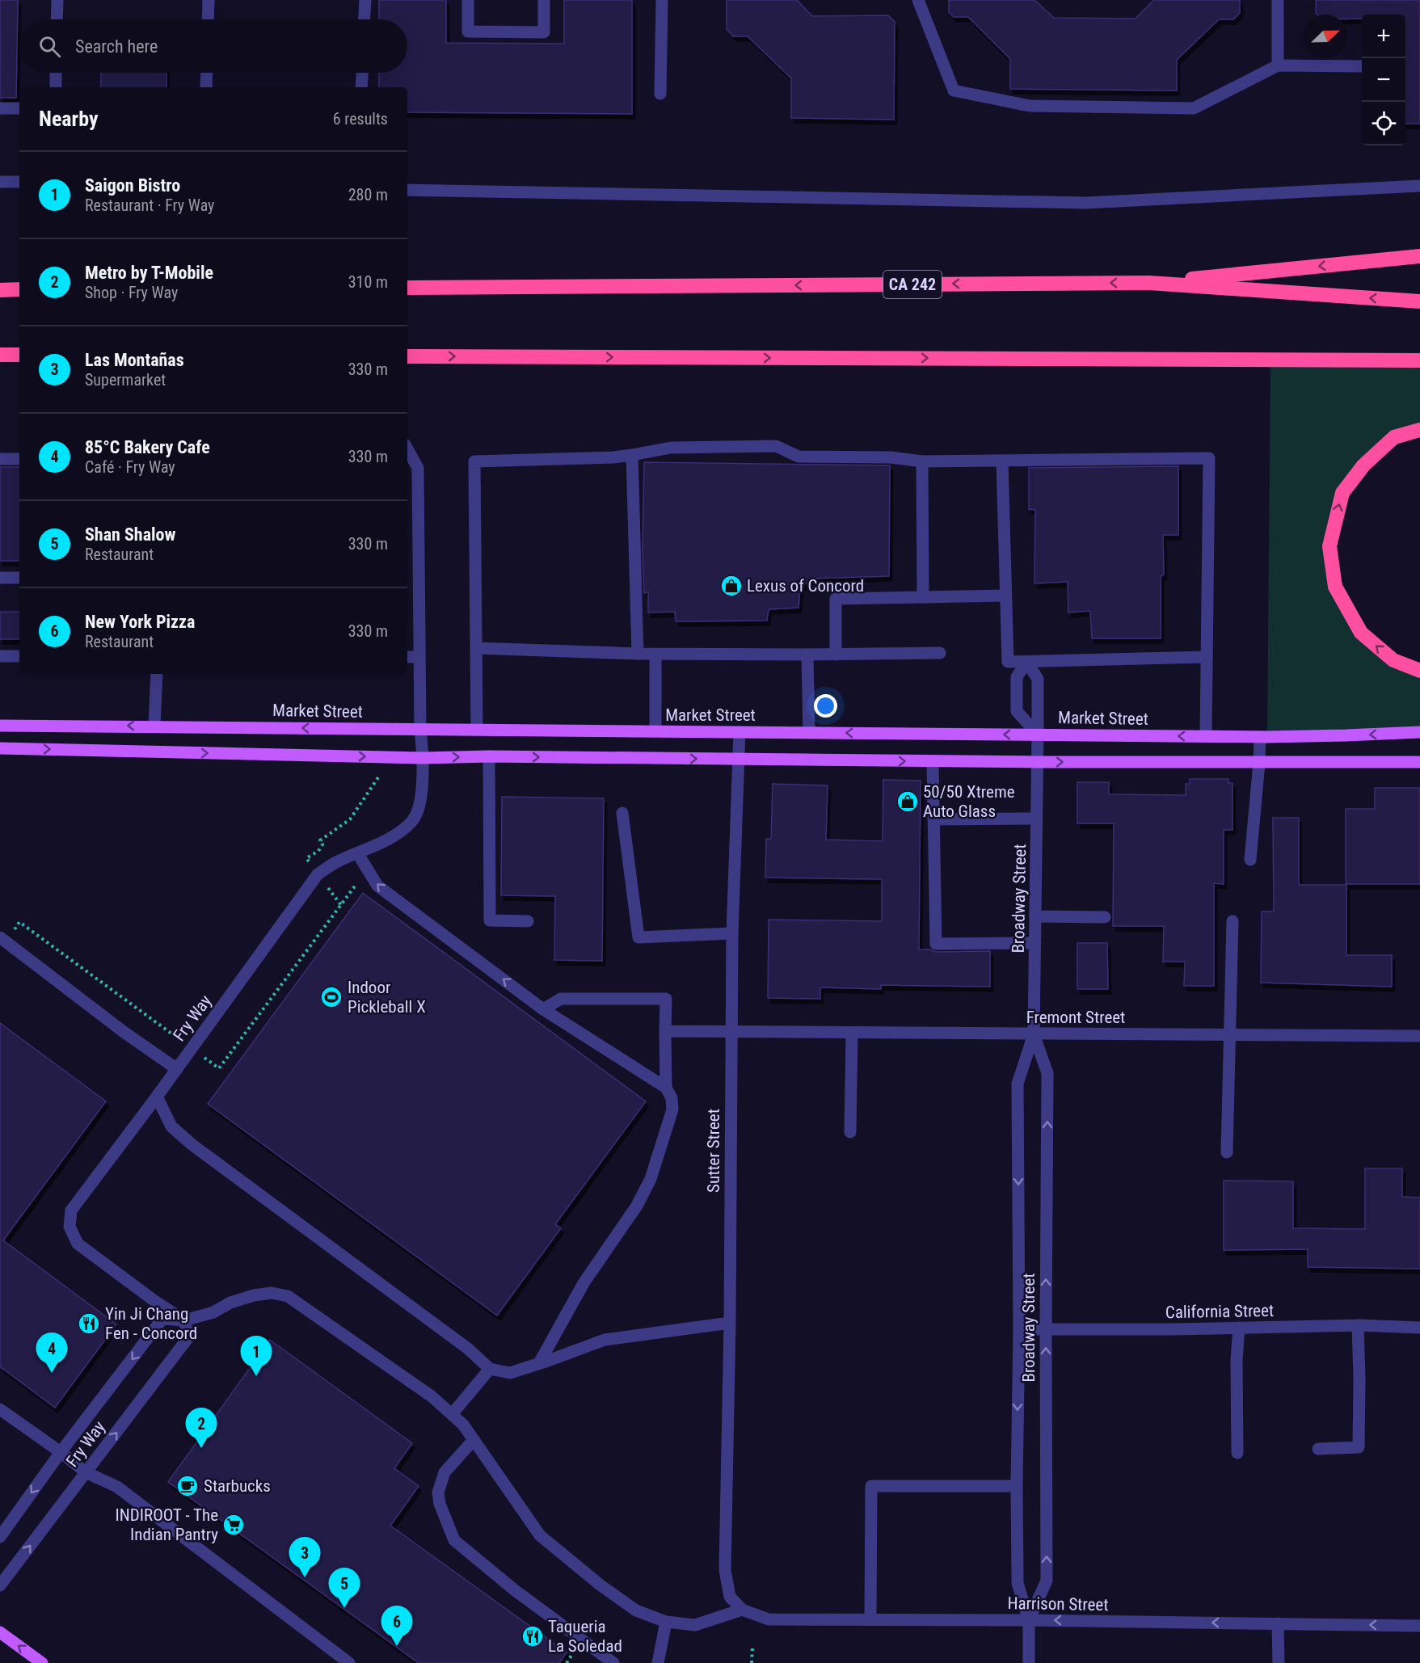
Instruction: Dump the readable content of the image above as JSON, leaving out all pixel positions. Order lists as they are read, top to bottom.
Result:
{
  "streets": {
    "highway": ["CA 242"],
    "main road": ["Market Street"],
    "street": [
      "Broadway Street",
      "Fremont Street",
      "Fry Way",
      "Sutter Street",
      "California Street",
      "Harrison Street"
    ]
  },
  "crossings": [
    ["Market Street", "Broadway Street"],
    ["Market Street", "Fry Way"],
    ["Market Street", "Sutter Street"],
    ["Broadway Street", "Fremont Street"],
    ["Broadway Street", "California Street"],
    ["Broadway Street", "Harrison Street"],
    ["Fremont Street", "Sutter Street"],
    ["Sutter Street", "Harrison Street"]
  ],
  "one_way": ["Harrison Street"],
  "places": {
    "shop": ["Lexus of Concord", "50/50 Xtreme Auto Glass"],
    "sports": ["Indoor Pickleball X"],
    "restaurant": ["Yin Ji Chang Fen - Concord", "Taqueria La Soledad"],
    "cafe": ["Starbucks"],
    "supermarket": ["INDIROOT - The Indian Pantry"]
  },
  "north": "top right",
  "page": {
    "map_buttons": ["+", "−"],
    "search": "Search here",
    "heading": ["Nearby", "6 results"],
    "list": [
      {
        "mark": "1",
        "name": "Saigon Bistro",
        "note": "Restaurant · Fry Way",
        "value": "280 m"
      },
      {
        "mark": "2",
        "name": "Metro by T-Mobile",
        "note": "Shop · Fry Way",
        "value": "310 m"
      },
      {
        "mark": "3",
        "name": "Las Montañas",
        "note": "Supermarket",
        "value": "330 m"
      },
      {
        "mark": "4",
        "name": "85°C Bakery Cafe",
        "note": "Café · Fry Way",
        "value": "330 m"
      },
      {
        "mark": "5",
        "name": "Shan Shalow",
        "note": "Restaurant",
        "value": "330 m"
      },
      {
        "mark": "6",
        "name": "New York Pizza",
        "note": "Restaurant",
        "value": "330 m"
      }
    ],
    "pins": [
      "4",
      "1",
      "2",
      "3",
      "5",
      "6"
    ]
  }
}
